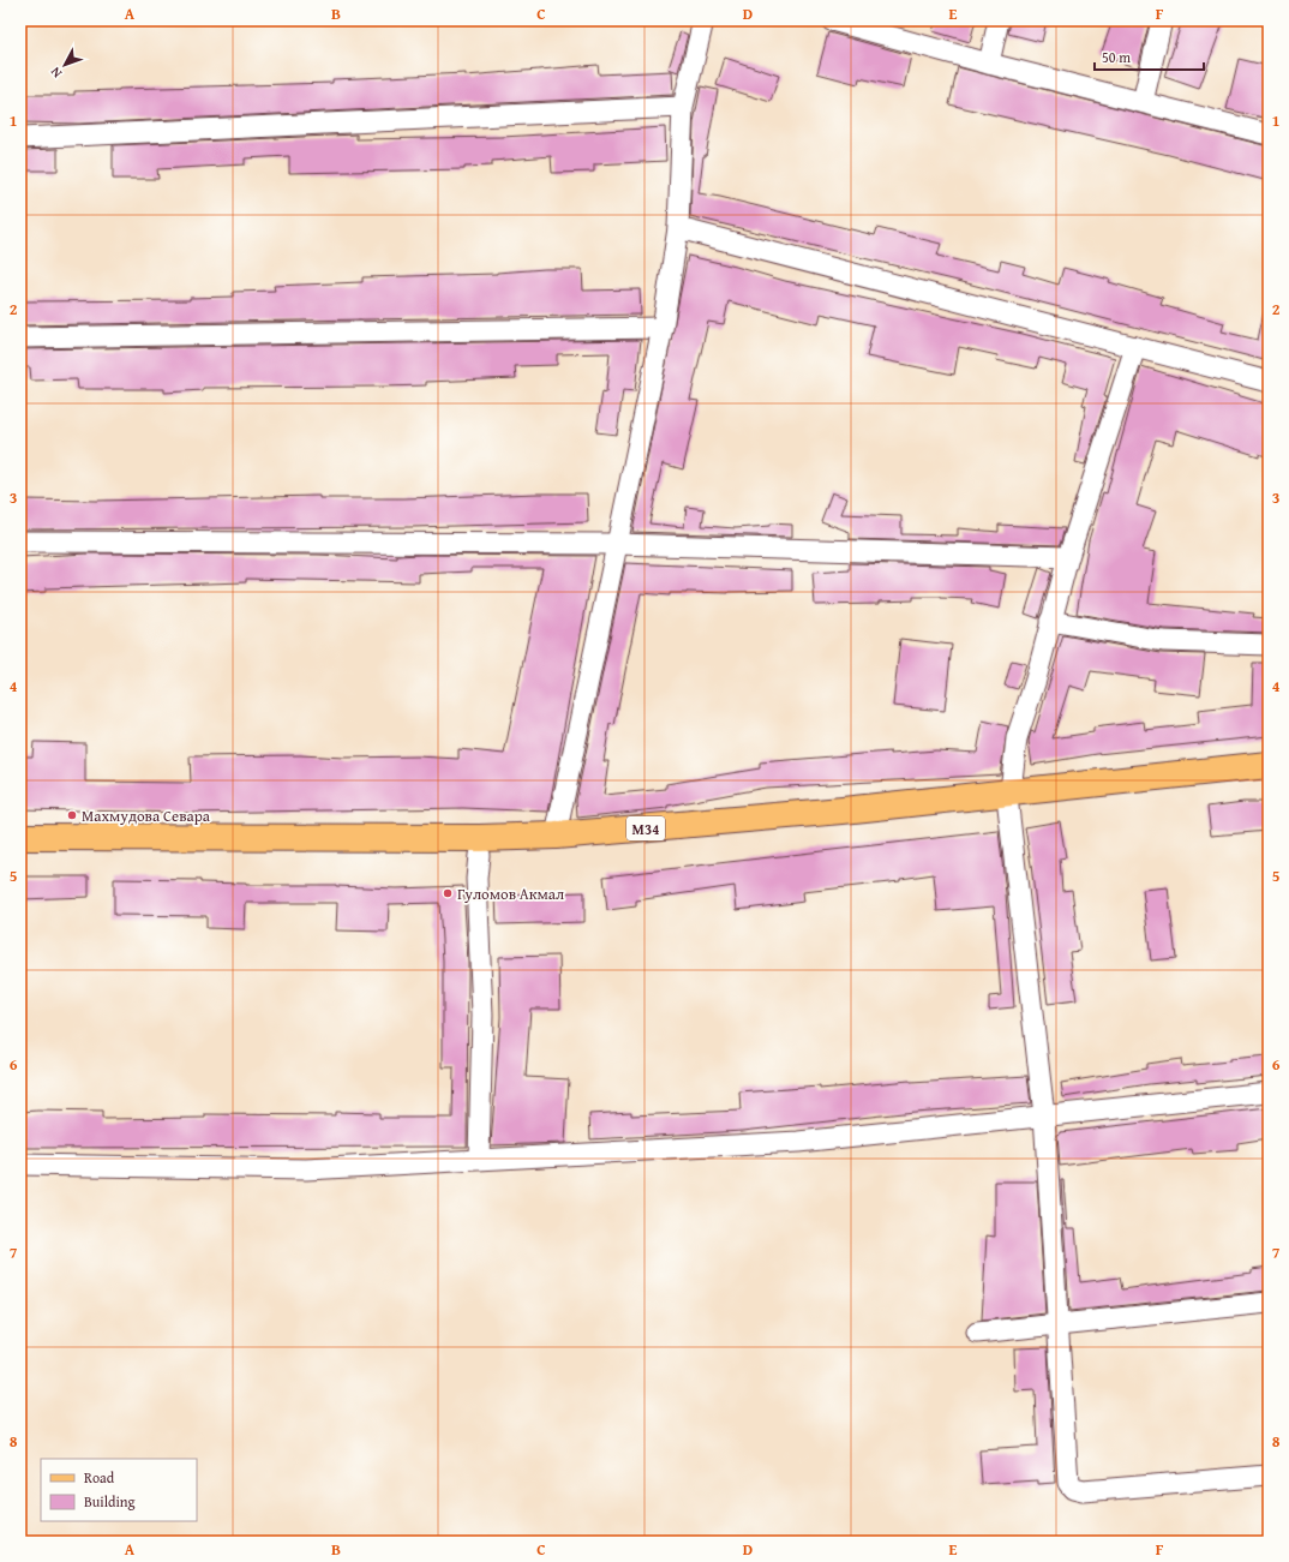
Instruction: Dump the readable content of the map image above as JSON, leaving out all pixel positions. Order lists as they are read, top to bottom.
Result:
{
  "streets": {
    "main road": ["M34"]
  },
  "places": ["Махмудова Севара", "Гуломов Акмал"],
  "legend": ["Road", "Building"],
  "scale_bar": "50 m",
  "north": "bottom left",
  "grid": {
    "columns": [
      "A",
      "B",
      "C",
      "D",
      "E",
      "F"
    ],
    "rows": [
      "1",
      "2",
      "3",
      "4",
      "5",
      "6",
      "7",
      "8"
    ]
  }
}
